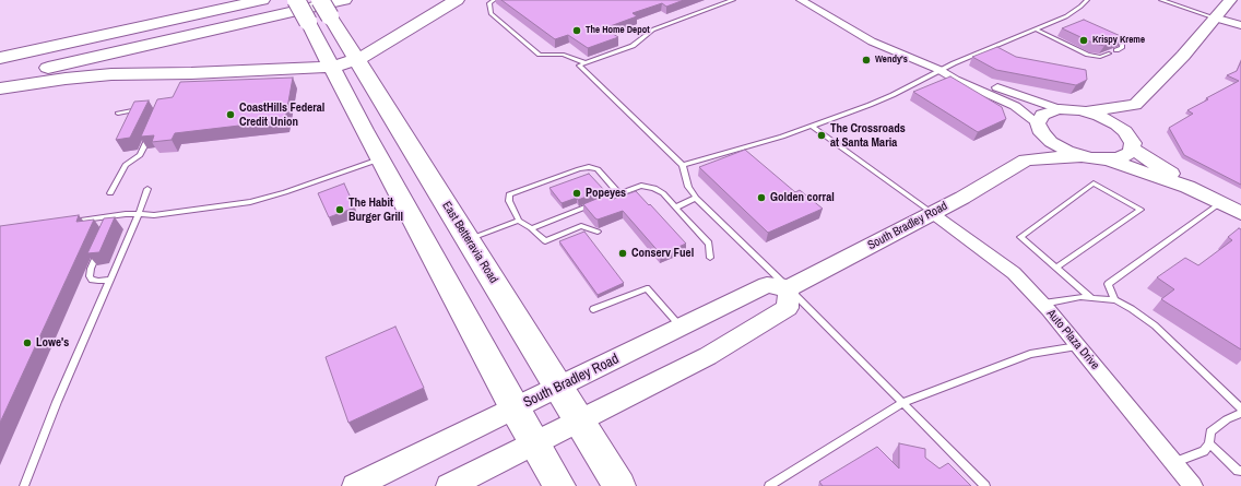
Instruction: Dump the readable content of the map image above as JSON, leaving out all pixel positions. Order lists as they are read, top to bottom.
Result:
{
  "streets": {
    "highway": ["East Betteravia Road"],
    "street": ["South Bradley Road", "Auto Plaza Drive"]
  },
  "crossings": [
    ["South Bradley Road", "East Betteravia Road"],
    ["South Bradley Road", "Auto Plaza Drive"]
  ],
  "places": [
    "The Home Depot",
    "Krispy Kreme",
    "Wendy's",
    "CoastHills Federal Credit Union",
    "The Crossroads at Santa Maria",
    "Popeyes",
    "Golden corral",
    "The Habit Burger Grill",
    "Conserv Fuel",
    "Lowe's"
  ]
}
